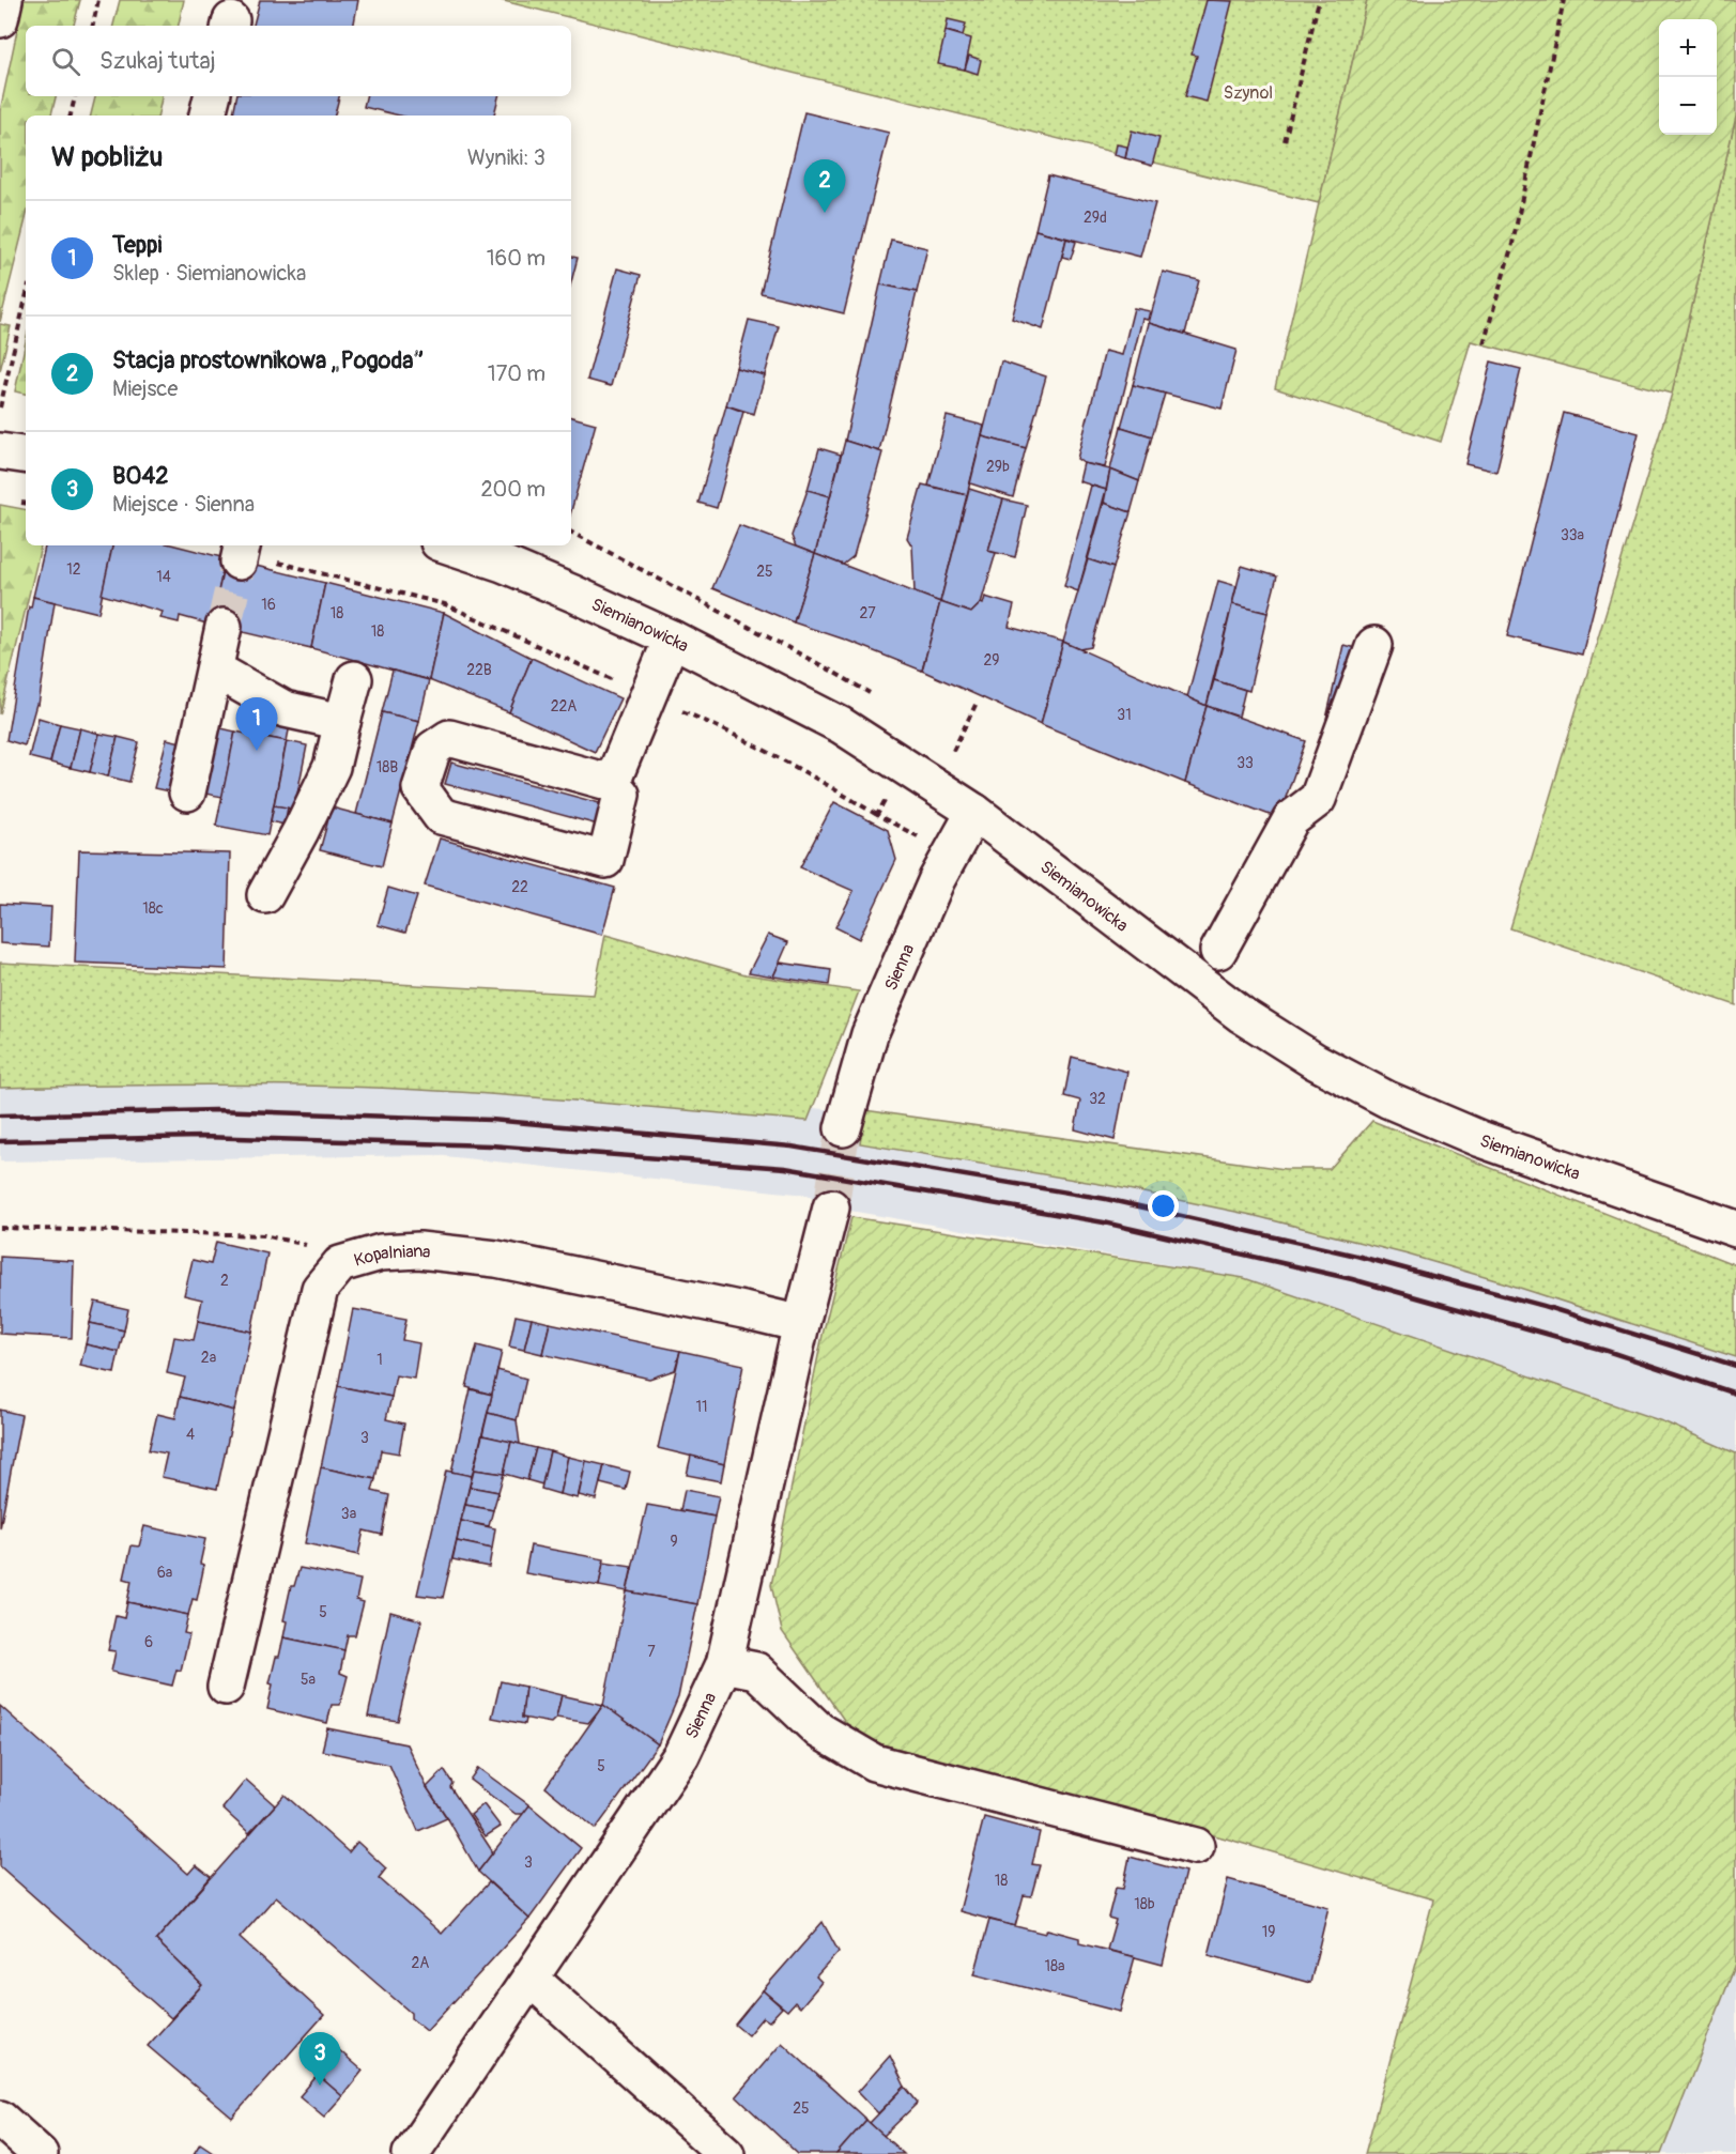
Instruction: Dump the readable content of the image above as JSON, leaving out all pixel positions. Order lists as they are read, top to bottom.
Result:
{
  "streets": {
    "street": ["Siemianowicka", "Sienna", "Kopalniana"]
  },
  "crossings": [
    ["Siemianowicka", "Sienna"],
    ["Sienna", "Kopalniana"]
  ],
  "parks": ["Szynol"],
  "house_numbers": [
    "29d",
    "29b",
    "33a",
    "12",
    "25",
    "14",
    "16",
    "18",
    "27",
    "18",
    "29",
    "22B",
    "22A",
    "31",
    "33",
    "18B",
    "22",
    "18c",
    "32",
    "2",
    "2a",
    "1",
    "11",
    "4",
    "3",
    "3a",
    "9",
    "6a",
    "5",
    "6",
    "7",
    "5a",
    "5",
    "3",
    "18",
    "18b",
    "19",
    "2A",
    "18a",
    "25"
  ],
  "page": {
    "map_buttons": ["+", "−"],
    "search": "Szukaj tutaj",
    "heading": ["W pobliżu", "Wyniki: 3"],
    "pins": ["2", "1", "3"],
    "list": [
      {
        "mark": "1",
        "name": "Teppi",
        "note": "Sklep · Siemianowicka",
        "value": "160 m"
      },
      {
        "mark": "2",
        "name": "Stacja prostownikowa „Pogoda”",
        "note": "Miejsce",
        "value": "170 m"
      },
      {
        "mark": "3",
        "name": "B042",
        "note": "Miejsce · Sienna",
        "value": "200 m"
      }
    ]
  }
}
